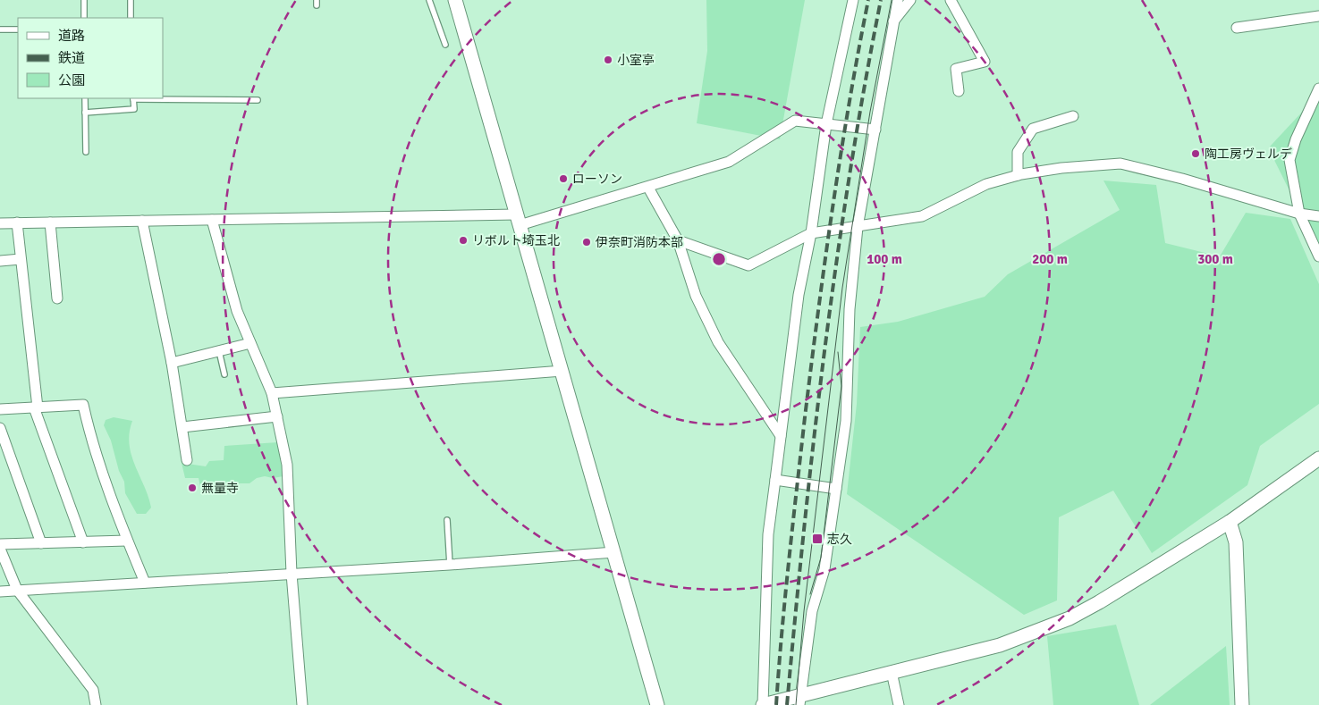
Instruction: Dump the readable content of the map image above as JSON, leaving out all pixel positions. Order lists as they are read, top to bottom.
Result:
{
  "places": {
    "other": [
      "小室亭",
      "陶工房ヴェルデ",
      "ローソン",
      "リボルト埼玉北",
      "伊奈町消防本部",
      "無量寺"
    ],
    "transit": ["志久"]
  },
  "legend": ["道路", "鉄道", "公園"],
  "rings": ["100 m", "200 m", "300 m"]
}
